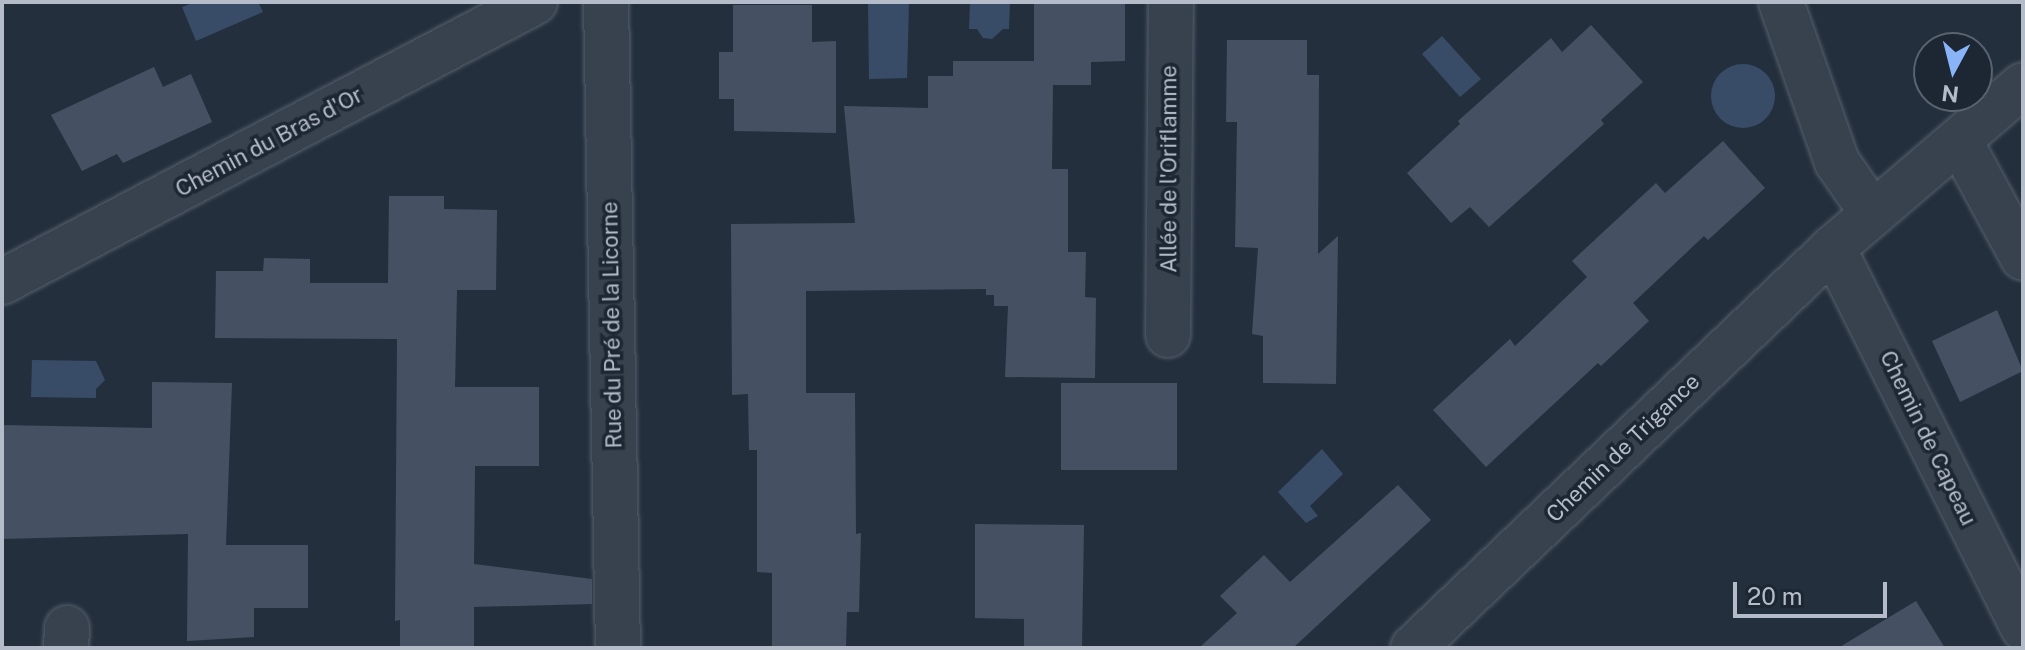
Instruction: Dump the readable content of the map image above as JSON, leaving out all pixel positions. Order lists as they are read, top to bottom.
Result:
{
  "streets": {
    "street": [
      "Chemin du Bras d'Or",
      "Allée de l'Oriflamme",
      "Rue du Pré de la Licorne",
      "Chemin de Capeau",
      "Chemin de Trigance"
    ]
  },
  "crossings": [
    ["Chemin de Capeau", "Chemin de Trigance"]
  ],
  "scale_bar": "20 m",
  "north": "bottom"
}
